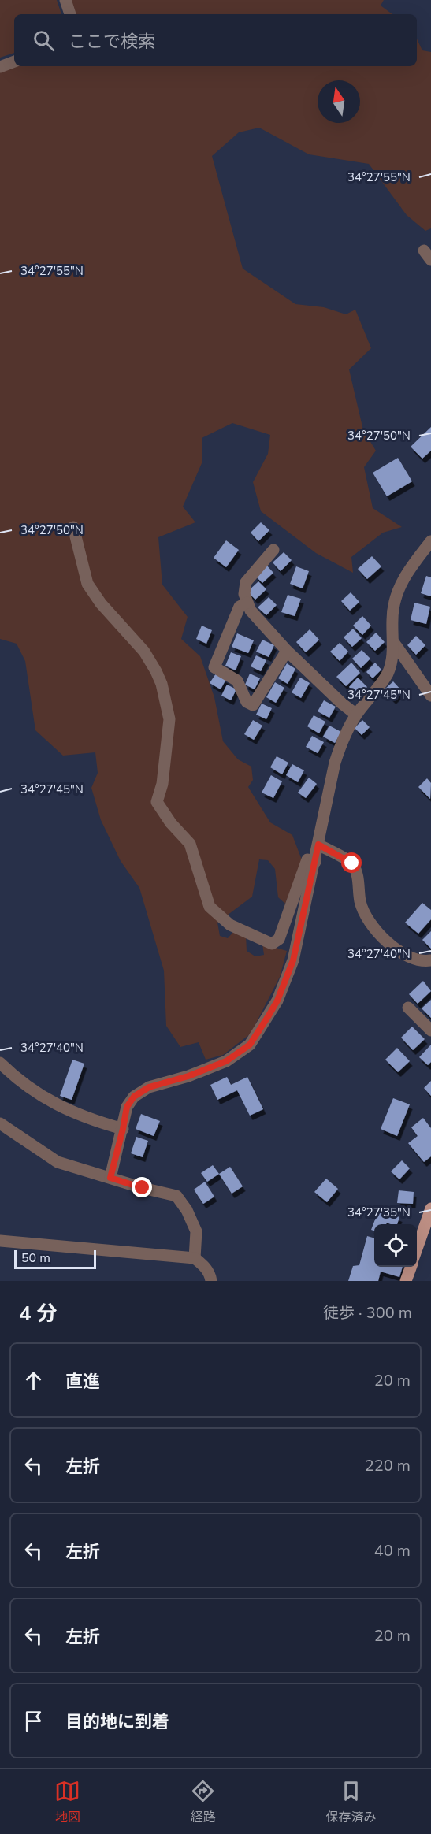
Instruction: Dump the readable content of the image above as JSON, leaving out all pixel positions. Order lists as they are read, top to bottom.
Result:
{
  "scale_bar": "50 m",
  "north": "top",
  "page": {
    "search": "ここで検索",
    "scale": "50 m",
    "heading": ["4 分", "徒歩 · 300 m"],
    "list": [
      ["直進", "20 m"],
      ["左折", "220 m"],
      ["左折", "40 m"],
      ["左折", "20 m"],
      "目的地に到着"
    ],
    "nav": ["地図", "経路", "保存済み"]
  },
  "coordinates": [
    "34°27'55\"N",
    "34°27'50\"N",
    "34°27'45\"N",
    "34°27'40\"N",
    "34°27'35\"N"
  ]
}
